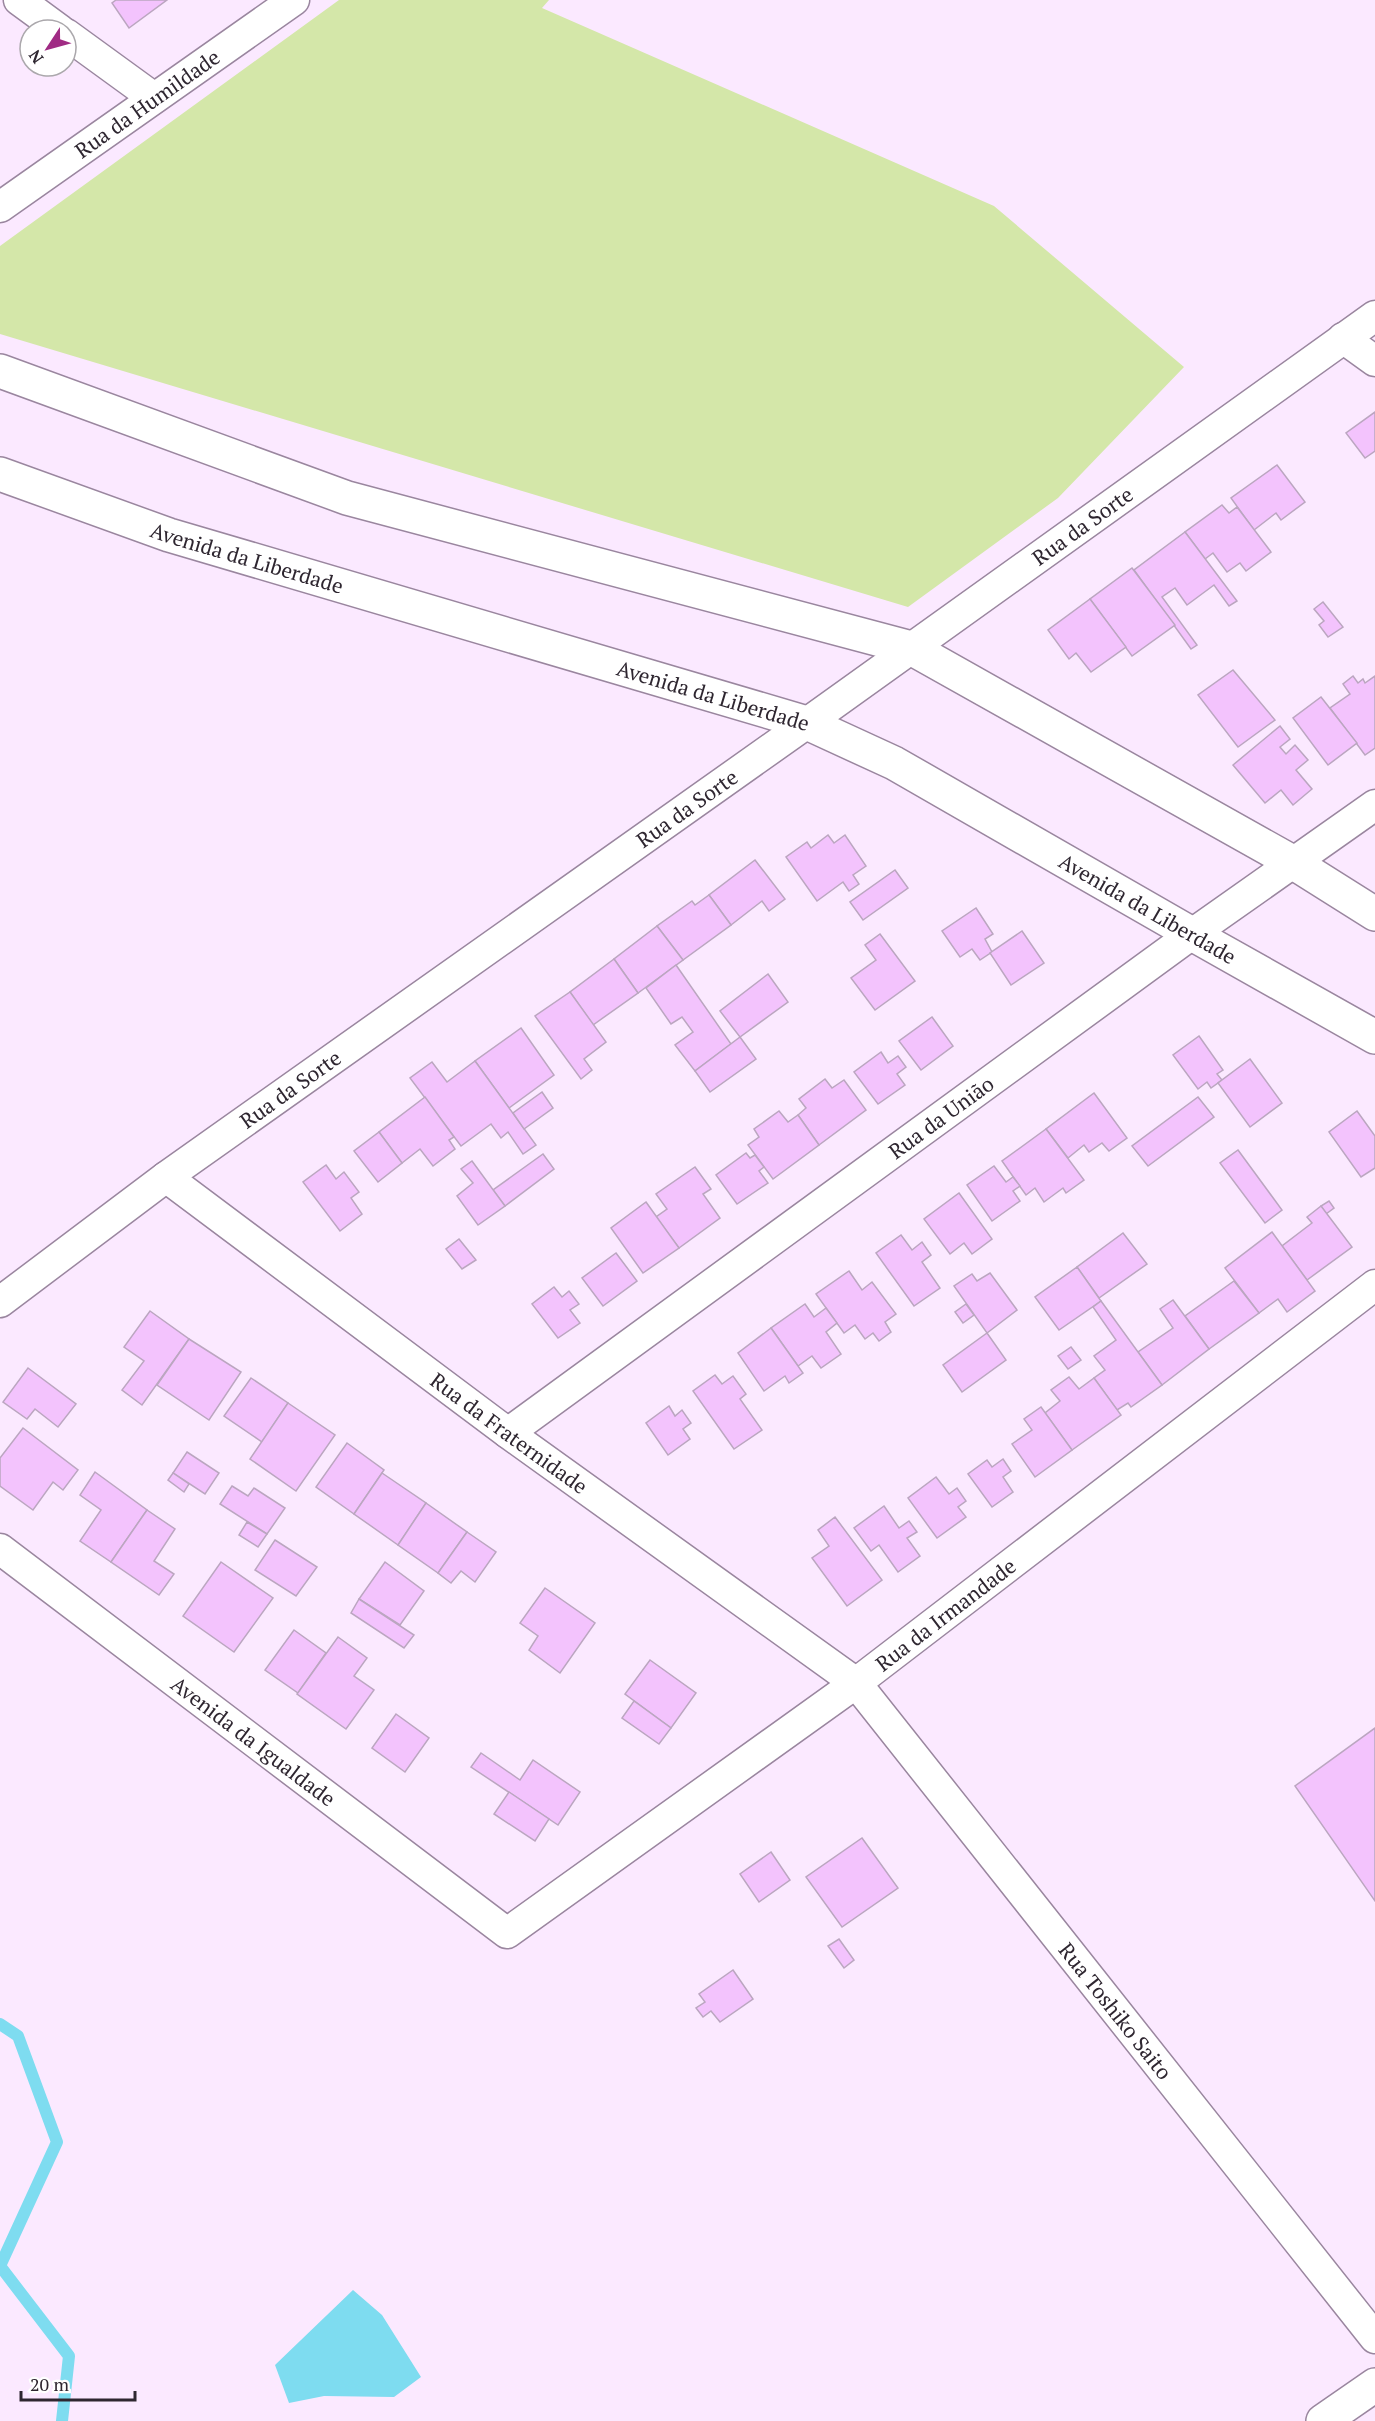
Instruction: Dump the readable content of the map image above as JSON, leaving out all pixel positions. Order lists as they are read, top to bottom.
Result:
{
  "streets": {
    "street": [
      "Rua da Humildade",
      "Rua da Sorte",
      "Avenida da Liberdade",
      "Rua da União",
      "Rua da Fraternidade",
      "Rua da Irmandade",
      "Avenida da Igualdade",
      "Rua Toshiko Saito"
    ]
  },
  "crossings": [
    ["Rua da Sorte", "Avenida da Liberdade"],
    ["Rua da Sorte", "Rua da Fraternidade"],
    ["Avenida da Liberdade", "Rua da União"],
    ["Rua da União", "Rua da Fraternidade"],
    ["Rua da Fraternidade", "Rua da Irmandade"],
    ["Rua da Fraternidade", "Rua Toshiko Saito"],
    ["Rua da Irmandade", "Avenida da Igualdade"],
    ["Rua da Irmandade", "Rua Toshiko Saito"]
  ],
  "scale_bar": "20 m",
  "north": "bottom left"
}
